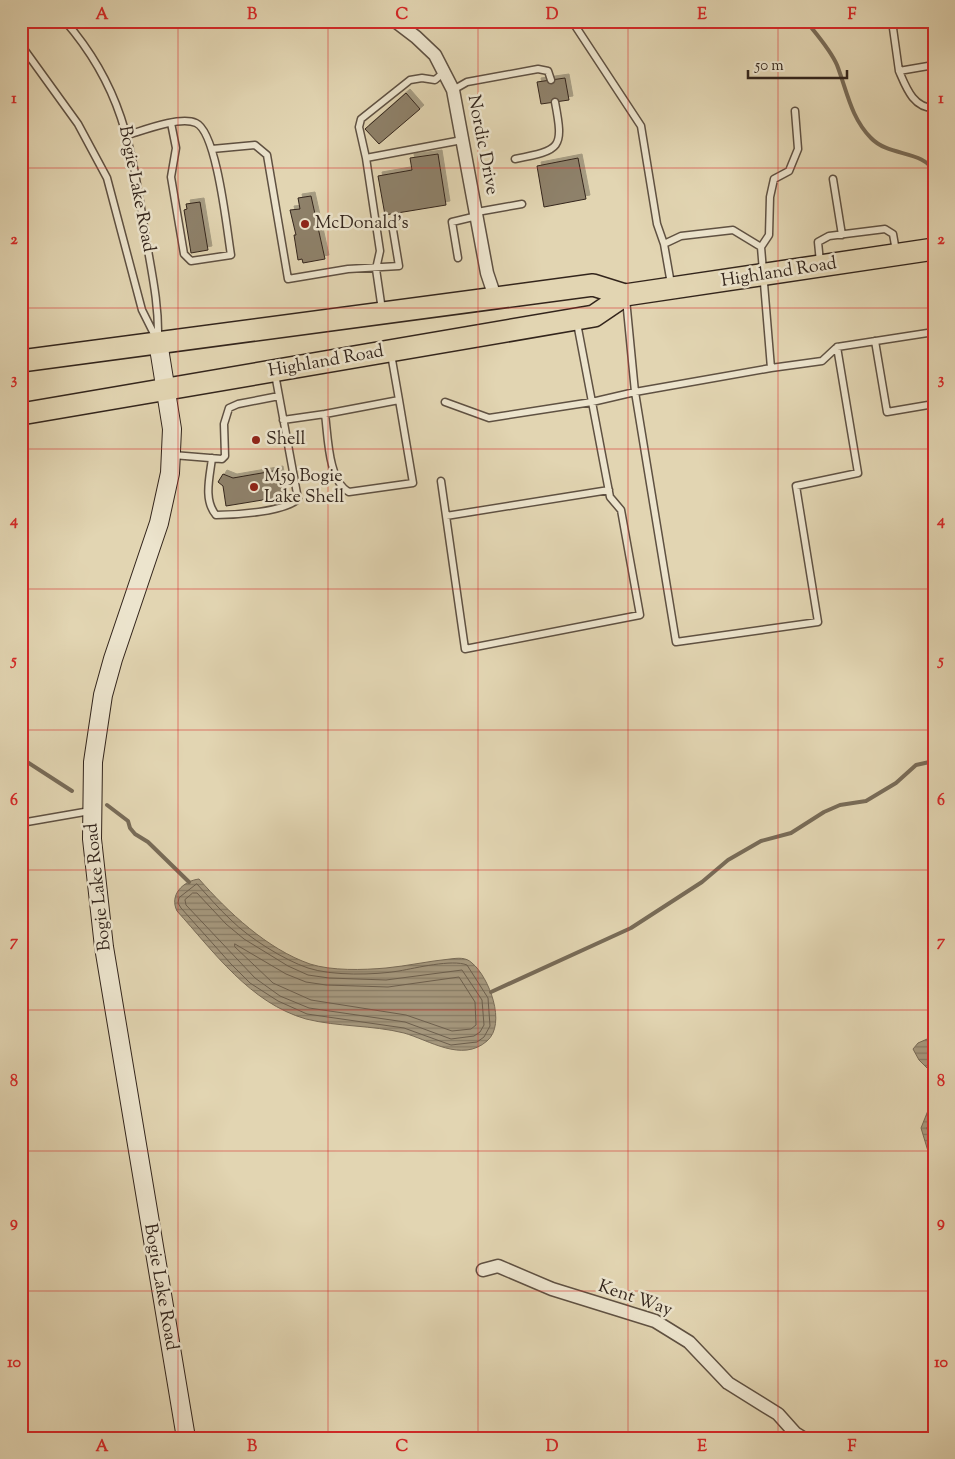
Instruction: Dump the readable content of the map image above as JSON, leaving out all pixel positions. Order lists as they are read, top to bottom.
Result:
{
  "streets": {
    "highway": ["Highland Road"],
    "main road": ["Bogie Lake Road"],
    "street": ["Nordic Drive", "Kent Way"]
  },
  "crossings": [
    ["Nordic Drive", "Highland Road"],
    ["Bogie Lake Road", "Highland Road"]
  ],
  "places": ["McDonald's", "Shell", "M59 Bogie Lake Shell"],
  "scale_bar": "50 m",
  "grid": {
    "columns": [
      "A",
      "B",
      "C",
      "D",
      "E",
      "F"
    ],
    "rows": [
      "1",
      "2",
      "3",
      "4",
      "5",
      "6",
      "7",
      "8",
      "9",
      "10"
    ]
  }
}
